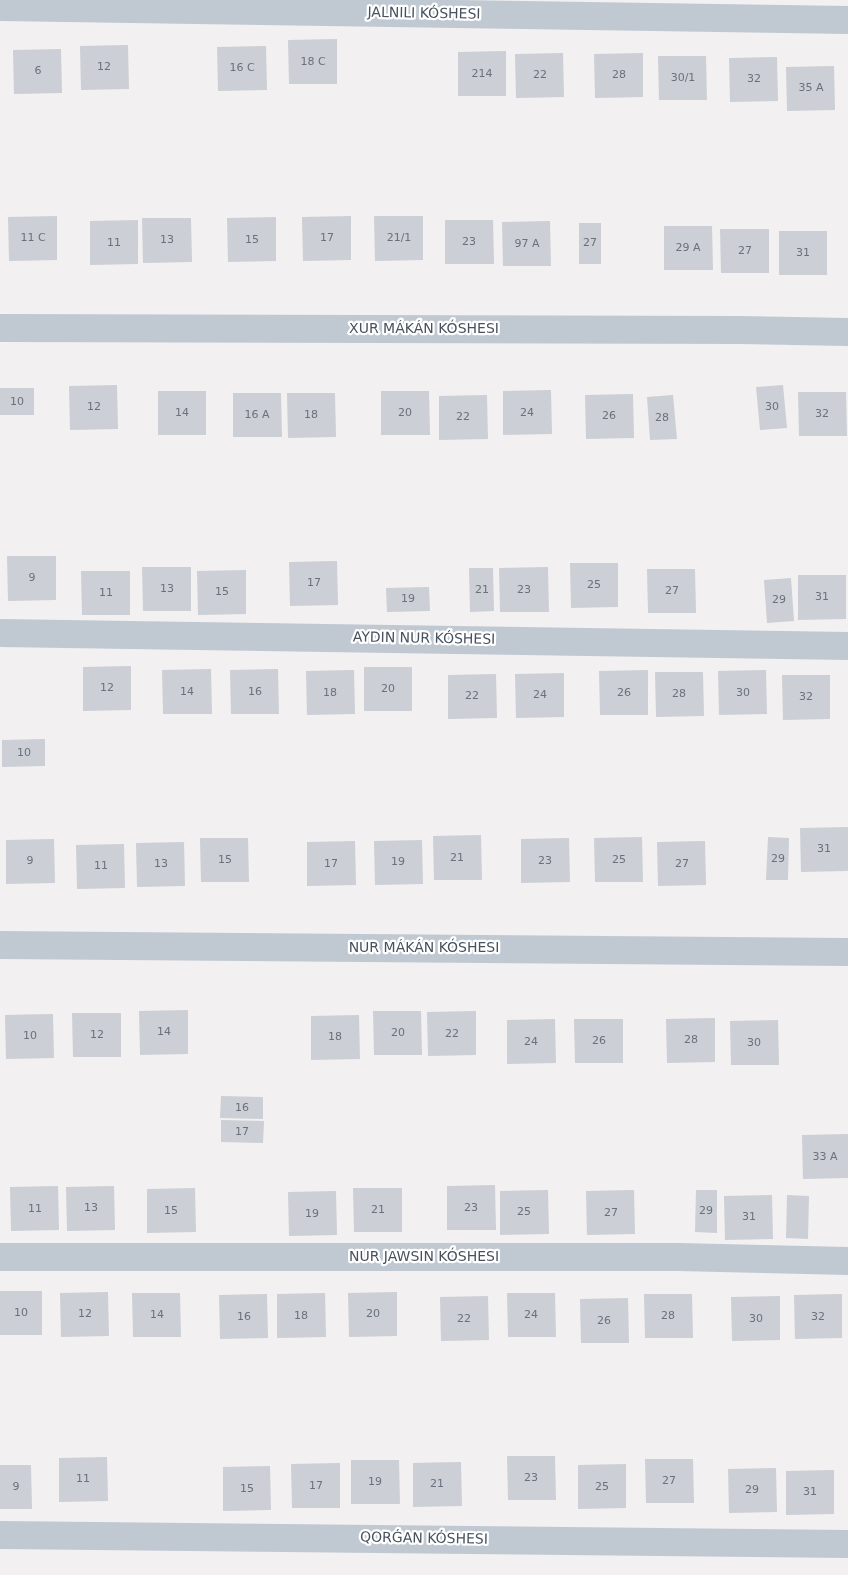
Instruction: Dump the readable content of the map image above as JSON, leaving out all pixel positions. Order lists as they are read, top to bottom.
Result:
{
  "streets": {
    "street": ["XUR MÁKÁN KÓSHESI", "NUR MÁKÁN KÓSHESI", "QORǴAN KÓSHESI"]
  },
  "house_numbers": [
    "18 С",
    "12",
    "16 С",
    "6",
    "214",
    "22",
    "28",
    "30/1",
    "32",
    "35 А",
    "11 С",
    "17",
    "21/1",
    "13",
    "15",
    "23",
    "11",
    "27",
    "97 А",
    "29 А",
    "27",
    "31",
    "10",
    "12",
    "30",
    "14",
    "20",
    "24",
    "32",
    "16 А",
    "18",
    "26",
    "22",
    "28",
    "9",
    "17",
    "25",
    "13",
    "21",
    "23",
    "27",
    "15",
    "11",
    "31",
    "19",
    "29",
    "12",
    "20",
    "14",
    "16",
    "18",
    "26",
    "30",
    "28",
    "24",
    "22",
    "32",
    "10",
    "31",
    "21",
    "29",
    "15",
    "25",
    "9",
    "23",
    "19",
    "13",
    "17",
    "27",
    "11",
    "14",
    "20",
    "22",
    "12",
    "10",
    "18",
    "28",
    "26",
    "24",
    "30",
    "16",
    "17",
    "33 А",
    "13",
    "23",
    "11",
    "21",
    "15",
    "29",
    "25",
    "27",
    "19",
    "31",
    "10",
    "12",
    "20",
    "14",
    "24",
    "18",
    "28",
    "16",
    "32",
    "22",
    "30",
    "26",
    "23",
    "11",
    "27",
    "19",
    "21",
    "17",
    "9",
    "25",
    "15",
    "29",
    "31"
  ]
}
